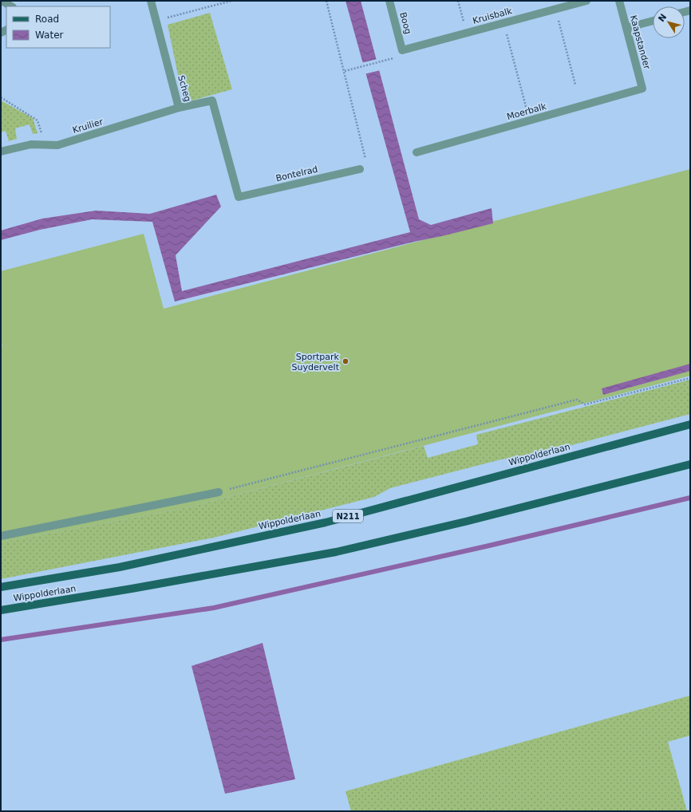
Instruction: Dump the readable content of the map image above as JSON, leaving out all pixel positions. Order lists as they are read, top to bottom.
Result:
{
  "streets": {
    "main road": ["Wippolderlaan", "N211"],
    "street": [
      "Kruisbalk",
      "Boog",
      "Kaapstander",
      "Scheg",
      "Moerbalk",
      "Kruilier",
      "Bontelrad"
    ]
  },
  "crossings": [
    ["Kruisbalk", "Boog"],
    ["Kaapstander", "Moerbalk"],
    ["Scheg", "Kruilier"],
    ["Scheg", "Bontelrad"]
  ],
  "places": ["Sportpark Suydervelt"],
  "legend": ["Road", "Water"],
  "north": "top left"
}
